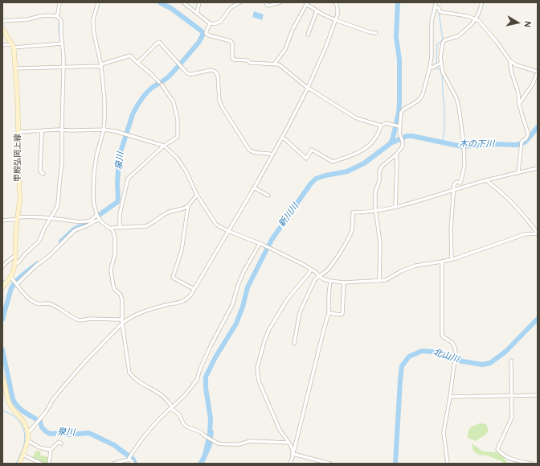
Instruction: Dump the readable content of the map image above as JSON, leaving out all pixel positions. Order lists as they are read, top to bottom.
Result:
{
  "streets": {
    "main road": ["甲殿弘岡上線"]
  },
  "water": [
    "木の下川",
    "泉川",
    "新川川",
    "北山川"
  ],
  "north": "right"
}
